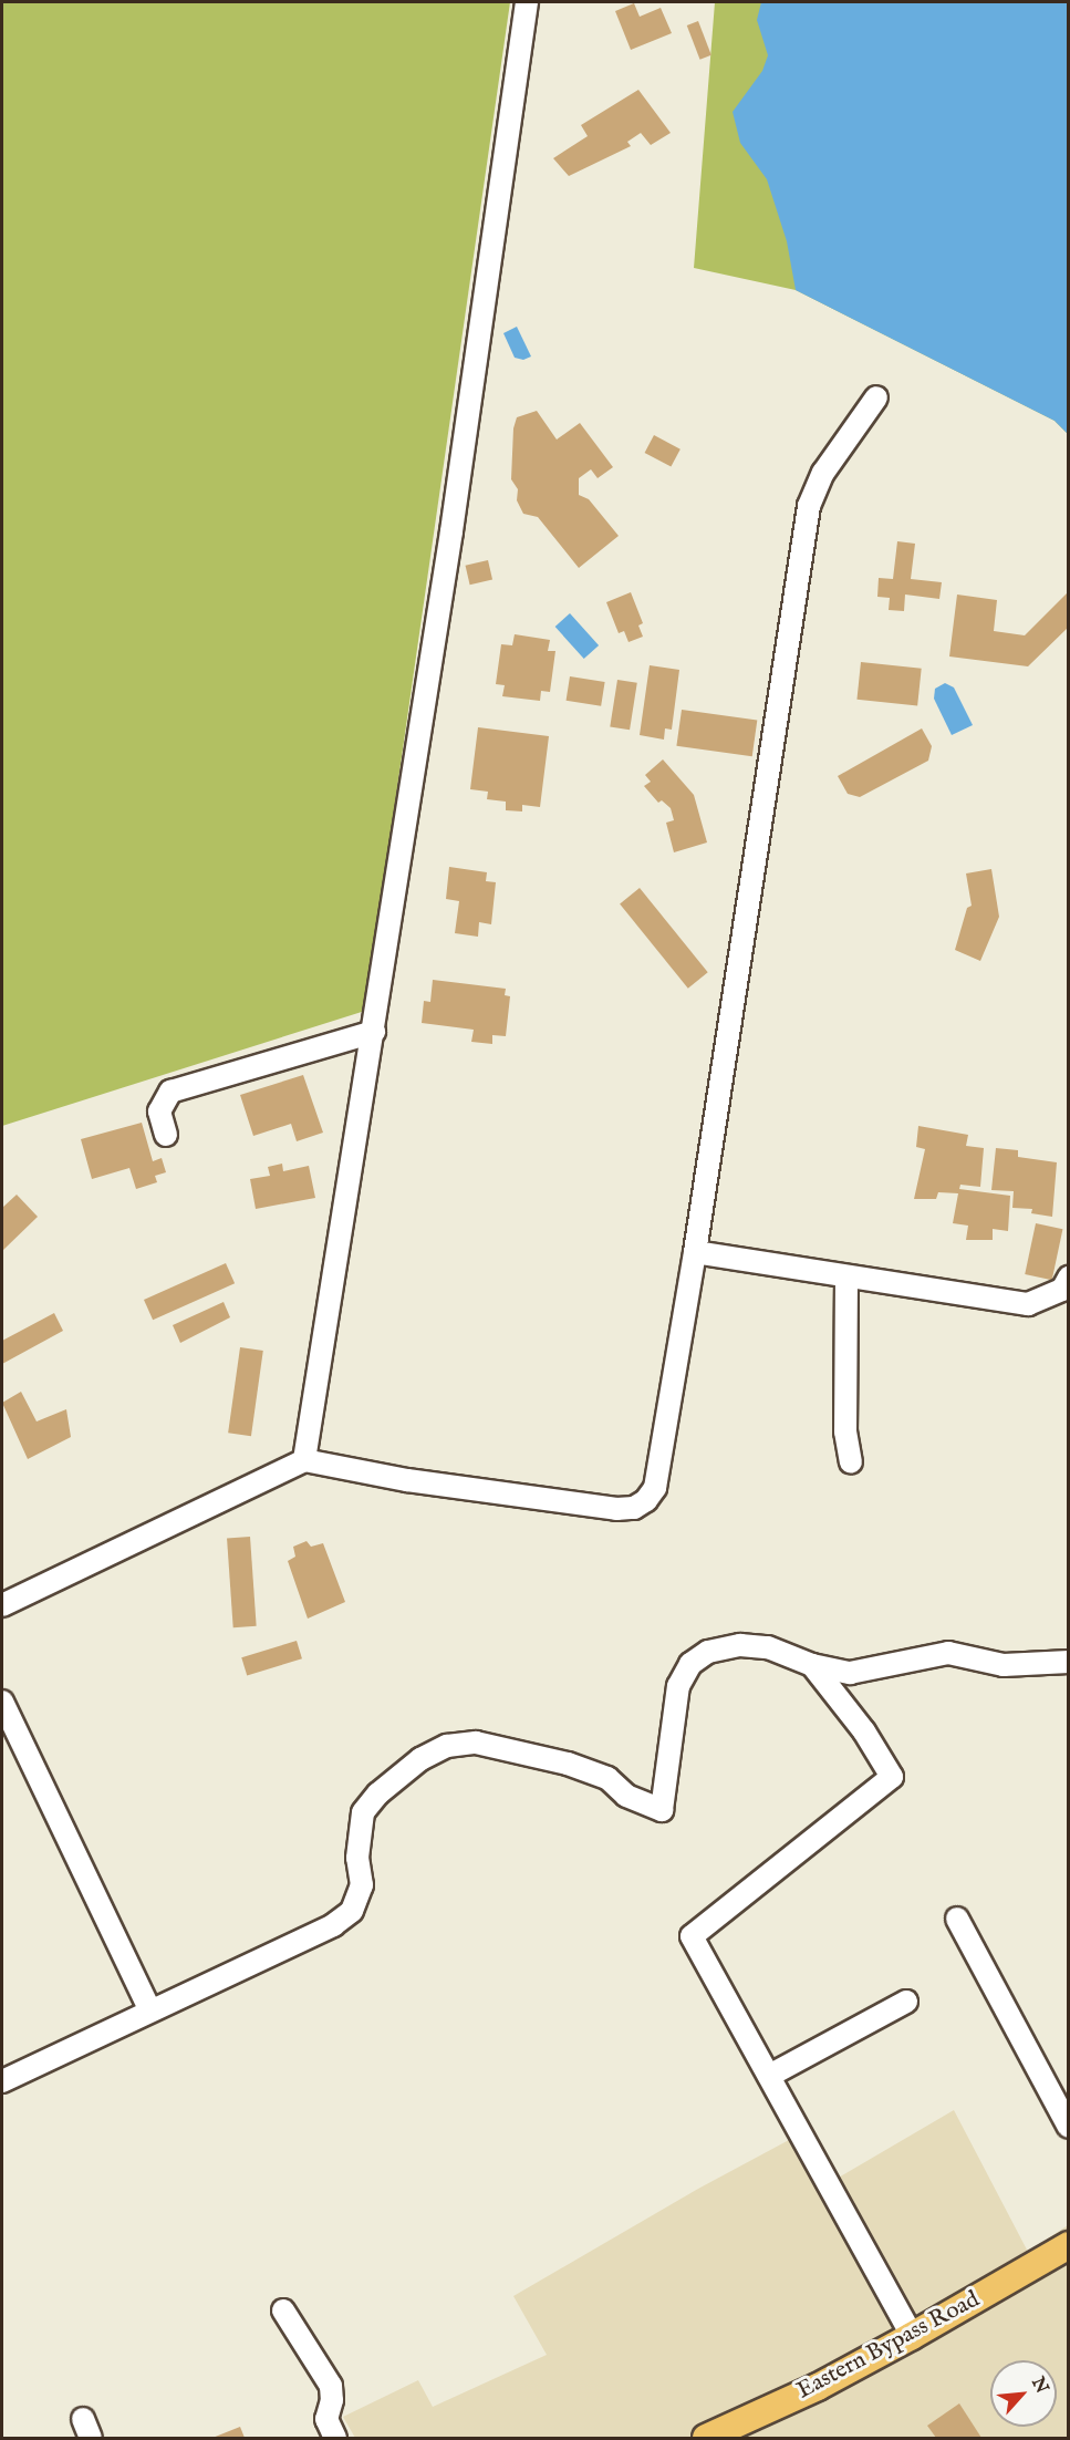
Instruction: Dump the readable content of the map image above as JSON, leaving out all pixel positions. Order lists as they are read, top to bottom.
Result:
{
  "streets": {
    "main road": ["Eastern Bypass Road"]
  },
  "north": "top right"
}
